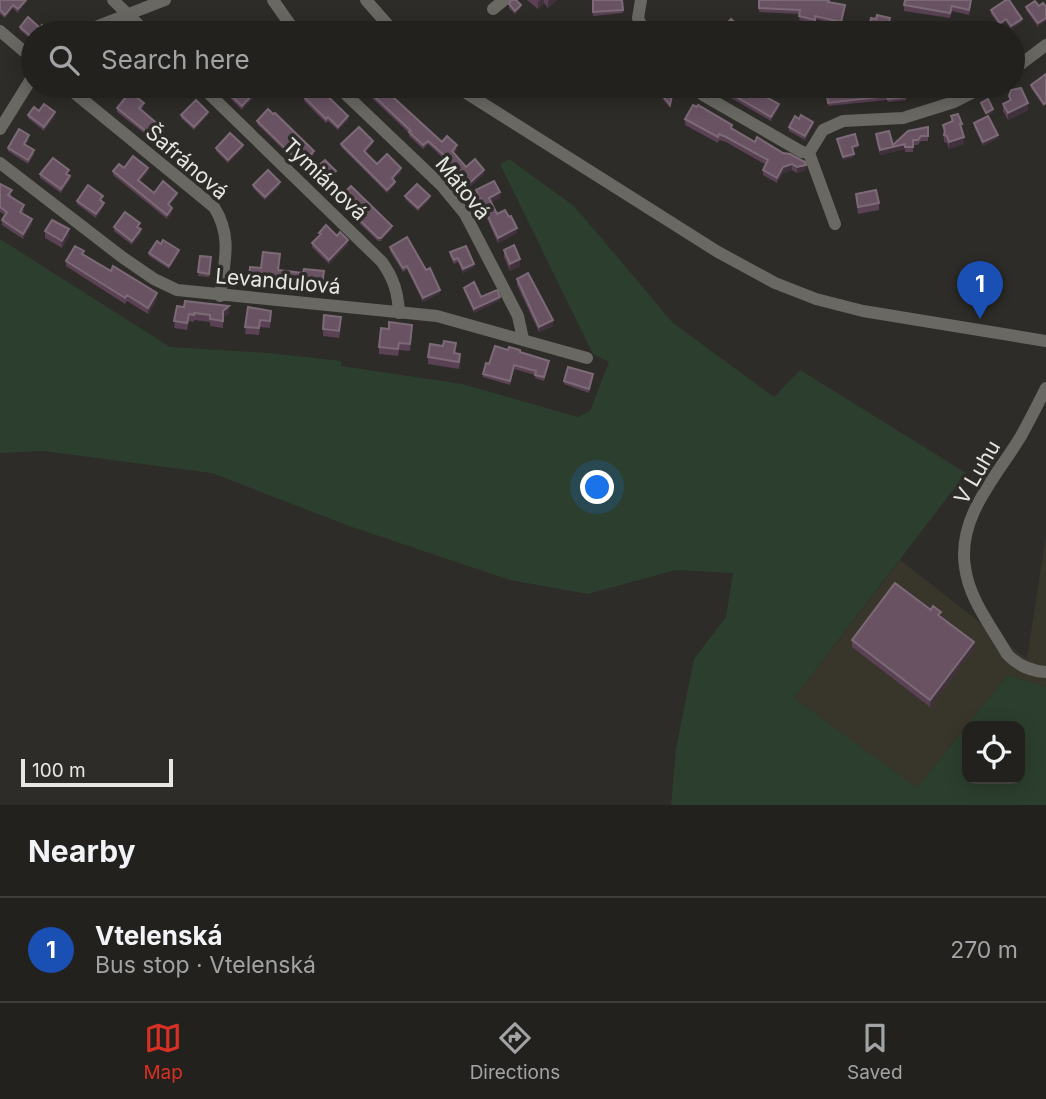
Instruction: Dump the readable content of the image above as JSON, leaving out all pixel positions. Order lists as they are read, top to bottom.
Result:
{
  "streets": {
    "street": [
      "Šafránová",
      "Tymiánová",
      "Mátová",
      "Levandulová",
      "V Luhu"
    ]
  },
  "crossings": [
    ["Šafránová", "Levandulová"],
    ["Tymiánová", "Levandulová"],
    ["Mátová", "Levandulová"]
  ],
  "scale_bar": "100 m",
  "page": {
    "search": "Search here",
    "pins": "1",
    "scale": "100 m",
    "heading": "Nearby",
    "list": [
      {
        "mark": "1",
        "name": "Vtelenská",
        "note": "Bus stop · Vtelenská",
        "value": "270 m"
      }
    ],
    "nav": ["Map", "Directions", "Saved"]
  }
}
